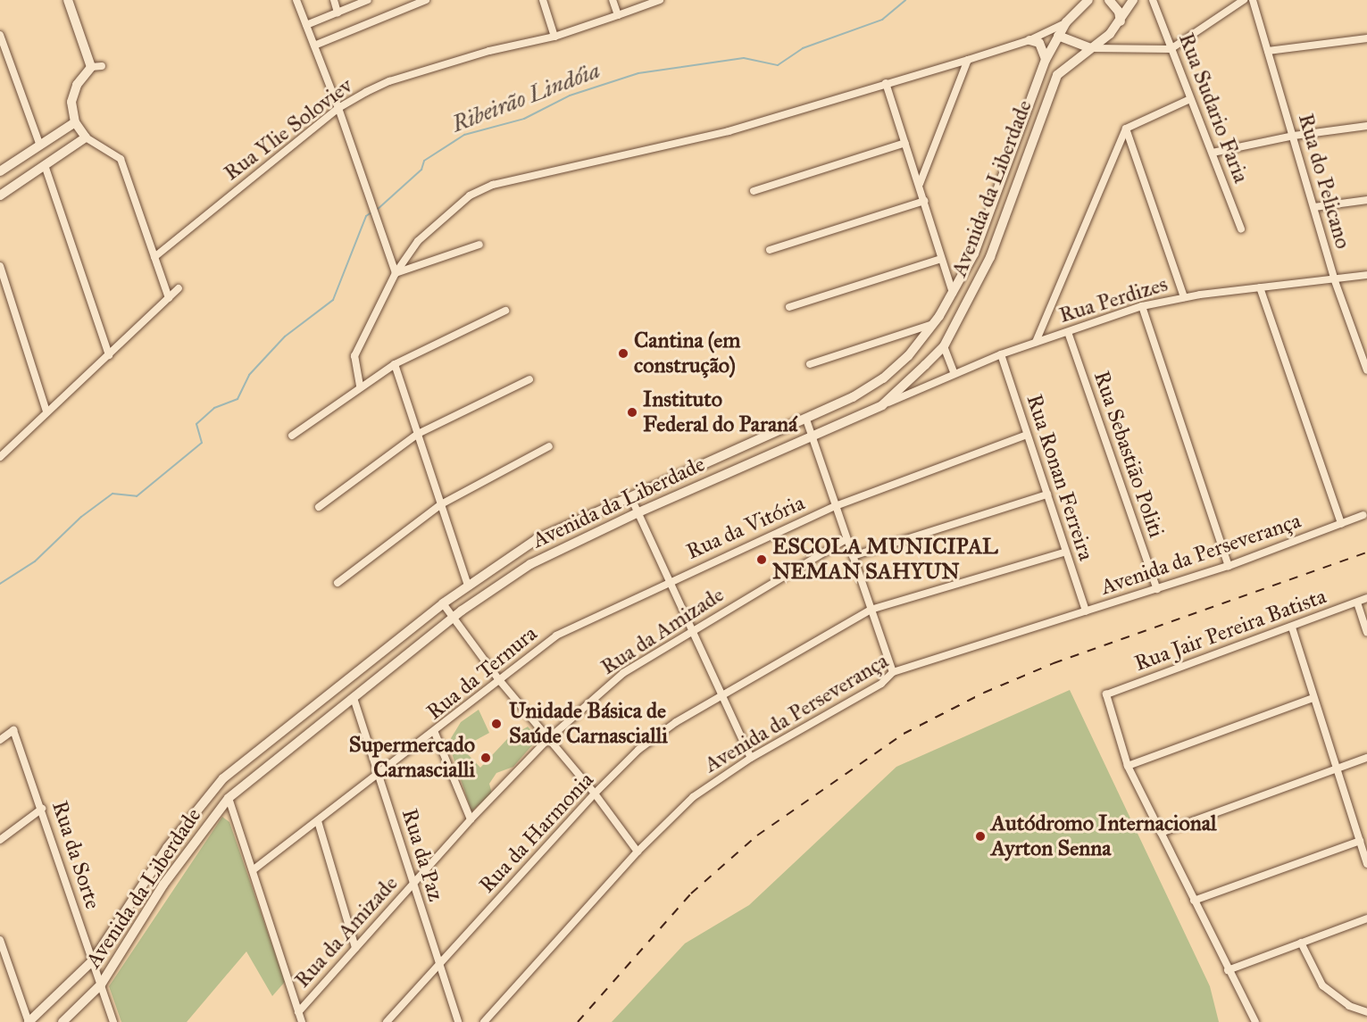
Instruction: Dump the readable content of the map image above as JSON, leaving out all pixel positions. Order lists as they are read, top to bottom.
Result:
{
  "streets": {
    "street": [
      "Rua Sudario Faria",
      "Rua Ylie Soloviev",
      "Rua do Pelicano",
      "Avenida da Liberdade",
      "Rua Perdizes",
      "Rua Sebastião Politi",
      "Rua Ronan Ferreira",
      "Rua da Vitória",
      "Avenida da Perseverança",
      "Rua Jair Pereira Batista",
      "Rua da Amizade",
      "Rua da Ternura",
      "Rua da Harmonia",
      "Rua da Sorte",
      "Rua da Paz"
    ]
  },
  "crossings": [
    ["Rua do Pelicano", "Rua Perdizes"],
    ["Avenida da Liberdade", "Rua Perdizes"],
    ["Avenida da Liberdade", "Rua da Vitória"],
    ["Avenida da Liberdade", "Rua da Sorte"],
    ["Avenida da Liberdade", "Rua da Paz"],
    ["Rua Perdizes", "Rua Sebastião Politi"],
    ["Rua Perdizes", "Rua Ronan Ferreira"],
    ["Rua Sebastião Politi", "Avenida da Perseverança"],
    ["Rua Ronan Ferreira", "Avenida da Perseverança"],
    ["Rua Ronan Ferreira", "Rua da Harmonia"],
    ["Rua da Vitória", "Avenida da Perseverança"],
    ["Rua da Vitória", "Rua da Amizade"],
    ["Rua da Vitória", "Rua da Ternura"],
    ["Rua da Vitória", "Rua da Harmonia"],
    ["Rua da Amizade", "Rua da Paz"],
    ["Rua da Ternura", "Rua da Paz"],
    ["Rua da Harmonia", "Rua da Paz"]
  ],
  "water": ["Ribeirão Lindóia"],
  "places": [
    "Cantina (em construção)",
    "Instituto Federal do Paraná",
    "ESCOLA MUNICIPAL NEMAN SAHYUN",
    "Unidade Básica de Saúde Carnascialli",
    "Supermercado Carnascialli",
    "Autódromo Internacional Ayrton Senna"
  ]
}
